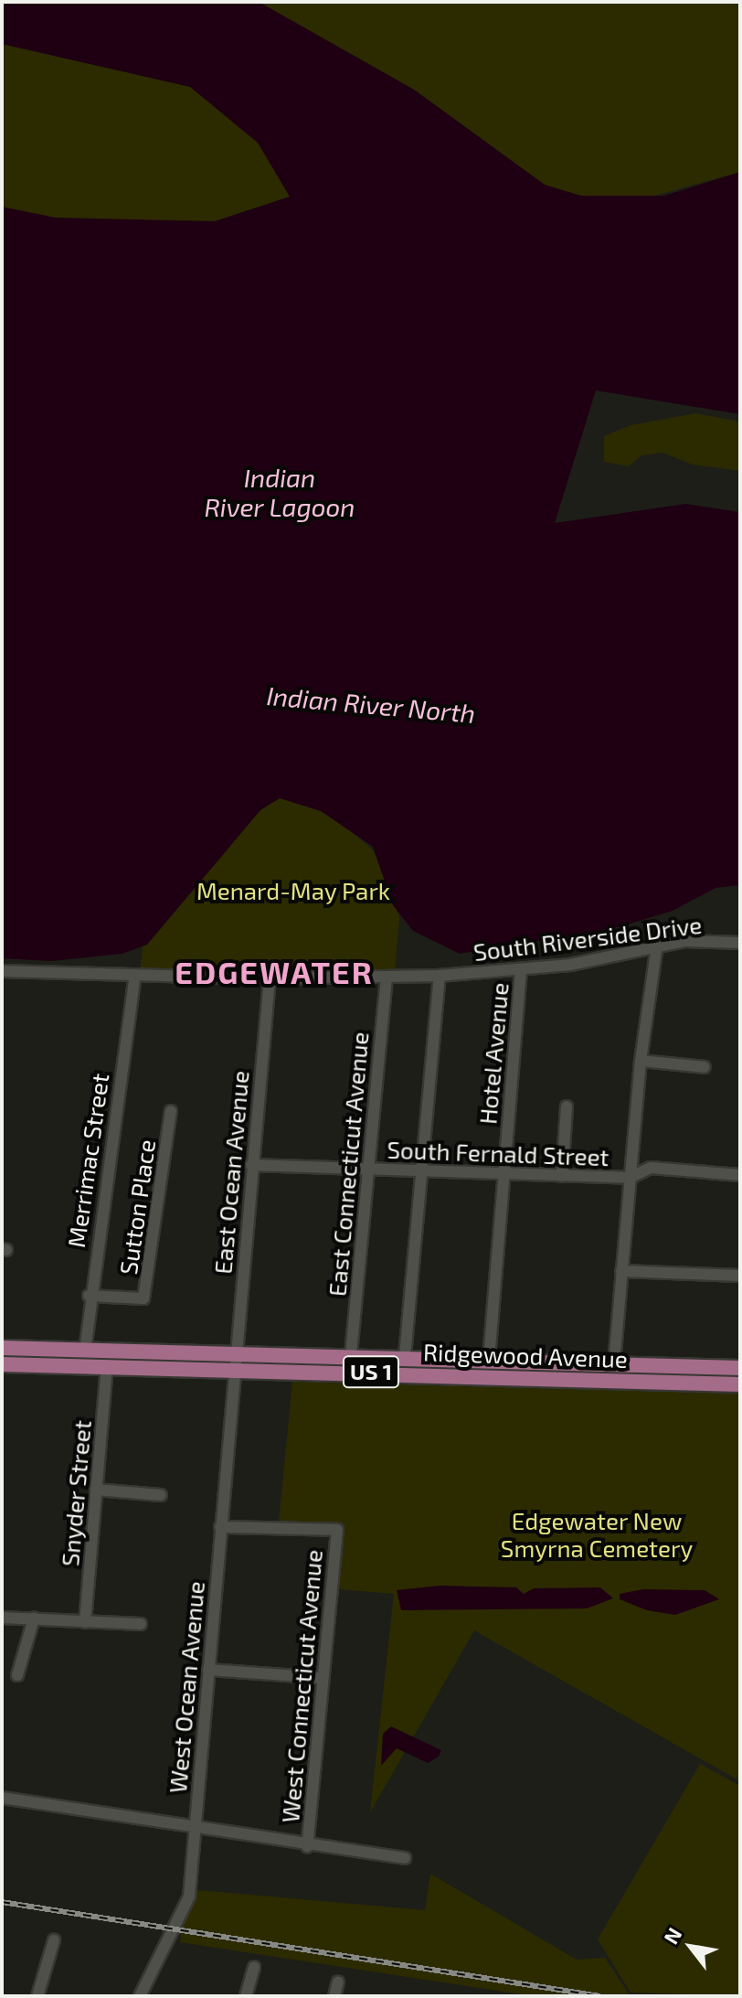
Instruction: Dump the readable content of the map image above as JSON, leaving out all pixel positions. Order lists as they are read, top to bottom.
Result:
{
  "streets": {
    "main road": ["Ridgewood Avenue", "US 1"],
    "street": [
      "South Riverside Drive",
      "Hotel Avenue",
      "South Fernald Street",
      "Merrimac Street",
      "East Connecticut Avenue",
      "East Ocean Avenue",
      "Sutton Place",
      "Snyder Street",
      "West Connecticut Avenue",
      "West Ocean Avenue"
    ]
  },
  "crossings": [
    ["South Riverside Drive", "Hotel Avenue"],
    ["South Riverside Drive", "Merrimac Street"],
    ["South Riverside Drive", "East Connecticut Avenue"],
    ["South Riverside Drive", "East Ocean Avenue"],
    ["Hotel Avenue", "South Fernald Street"],
    ["Hotel Avenue", "Ridgewood Avenue"],
    ["South Fernald Street", "East Connecticut Avenue"],
    ["South Fernald Street", "East Ocean Avenue"],
    ["Merrimac Street", "Sutton Place"],
    ["Merrimac Street", "Ridgewood Avenue"],
    ["East Connecticut Avenue", "Ridgewood Avenue"],
    ["East Ocean Avenue", "Ridgewood Avenue"],
    ["East Ocean Avenue", "West Ocean Avenue"],
    ["Ridgewood Avenue", "Snyder Street"],
    ["Ridgewood Avenue", "West Ocean Avenue"],
    ["West Connecticut Avenue", "West Ocean Avenue"]
  ],
  "districts": ["EDGEWATER"],
  "water": ["Indian River Lagoon", "Indian River North"],
  "parks": ["Menard-May Park", "Edgewater New Smyrna Cemetery"],
  "north": "top left"
}
